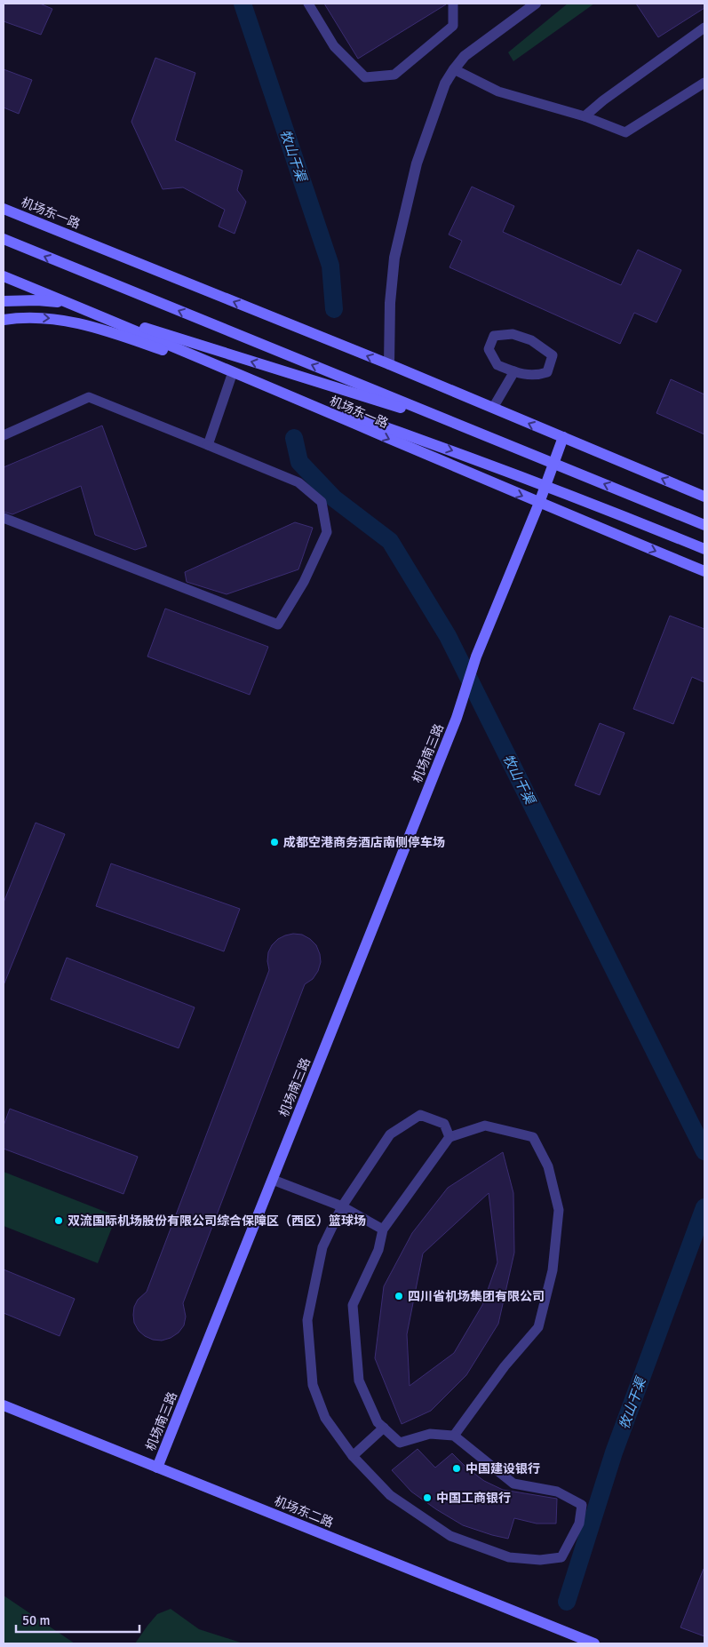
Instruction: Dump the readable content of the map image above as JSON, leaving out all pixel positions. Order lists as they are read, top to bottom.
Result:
{
  "streets": {
    "street": ["机场东一路", "机场南三路", "机场东二路"]
  },
  "crossings": [
    ["机场东一路", "机场南三路"],
    ["机场南三路", "机场东二路"]
  ],
  "water": ["牧山干渠"],
  "places": [
    "成都空港商务酒店南侧停车场",
    "双流国际机场股份有限公司综合保障区（西区）篮球场",
    "四川省机场集团有限公司",
    "中国建设银行",
    "中国工商银行"
  ],
  "scale_bar": "50 m"
}
